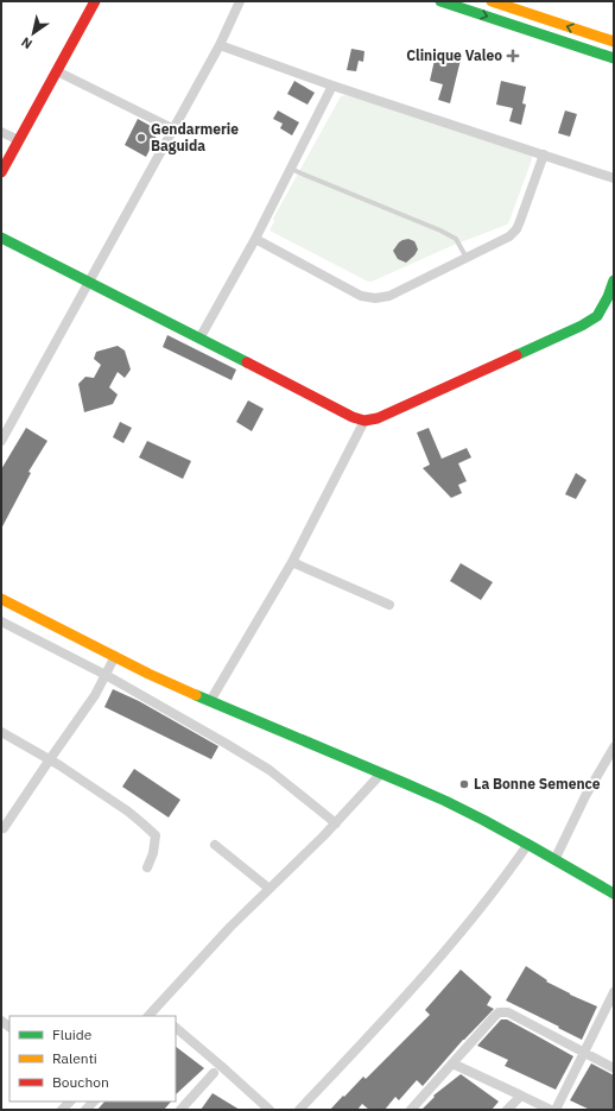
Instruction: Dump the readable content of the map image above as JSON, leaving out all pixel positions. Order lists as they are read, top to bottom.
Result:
{
  "places": {
    "health": ["Clinique Valeo"],
    "other": ["Gendarmerie Baguida", "La Bonne Semence"]
  },
  "legend": ["Fluide", "Ralenti", "Bouchon"],
  "north": "bottom left"
}
